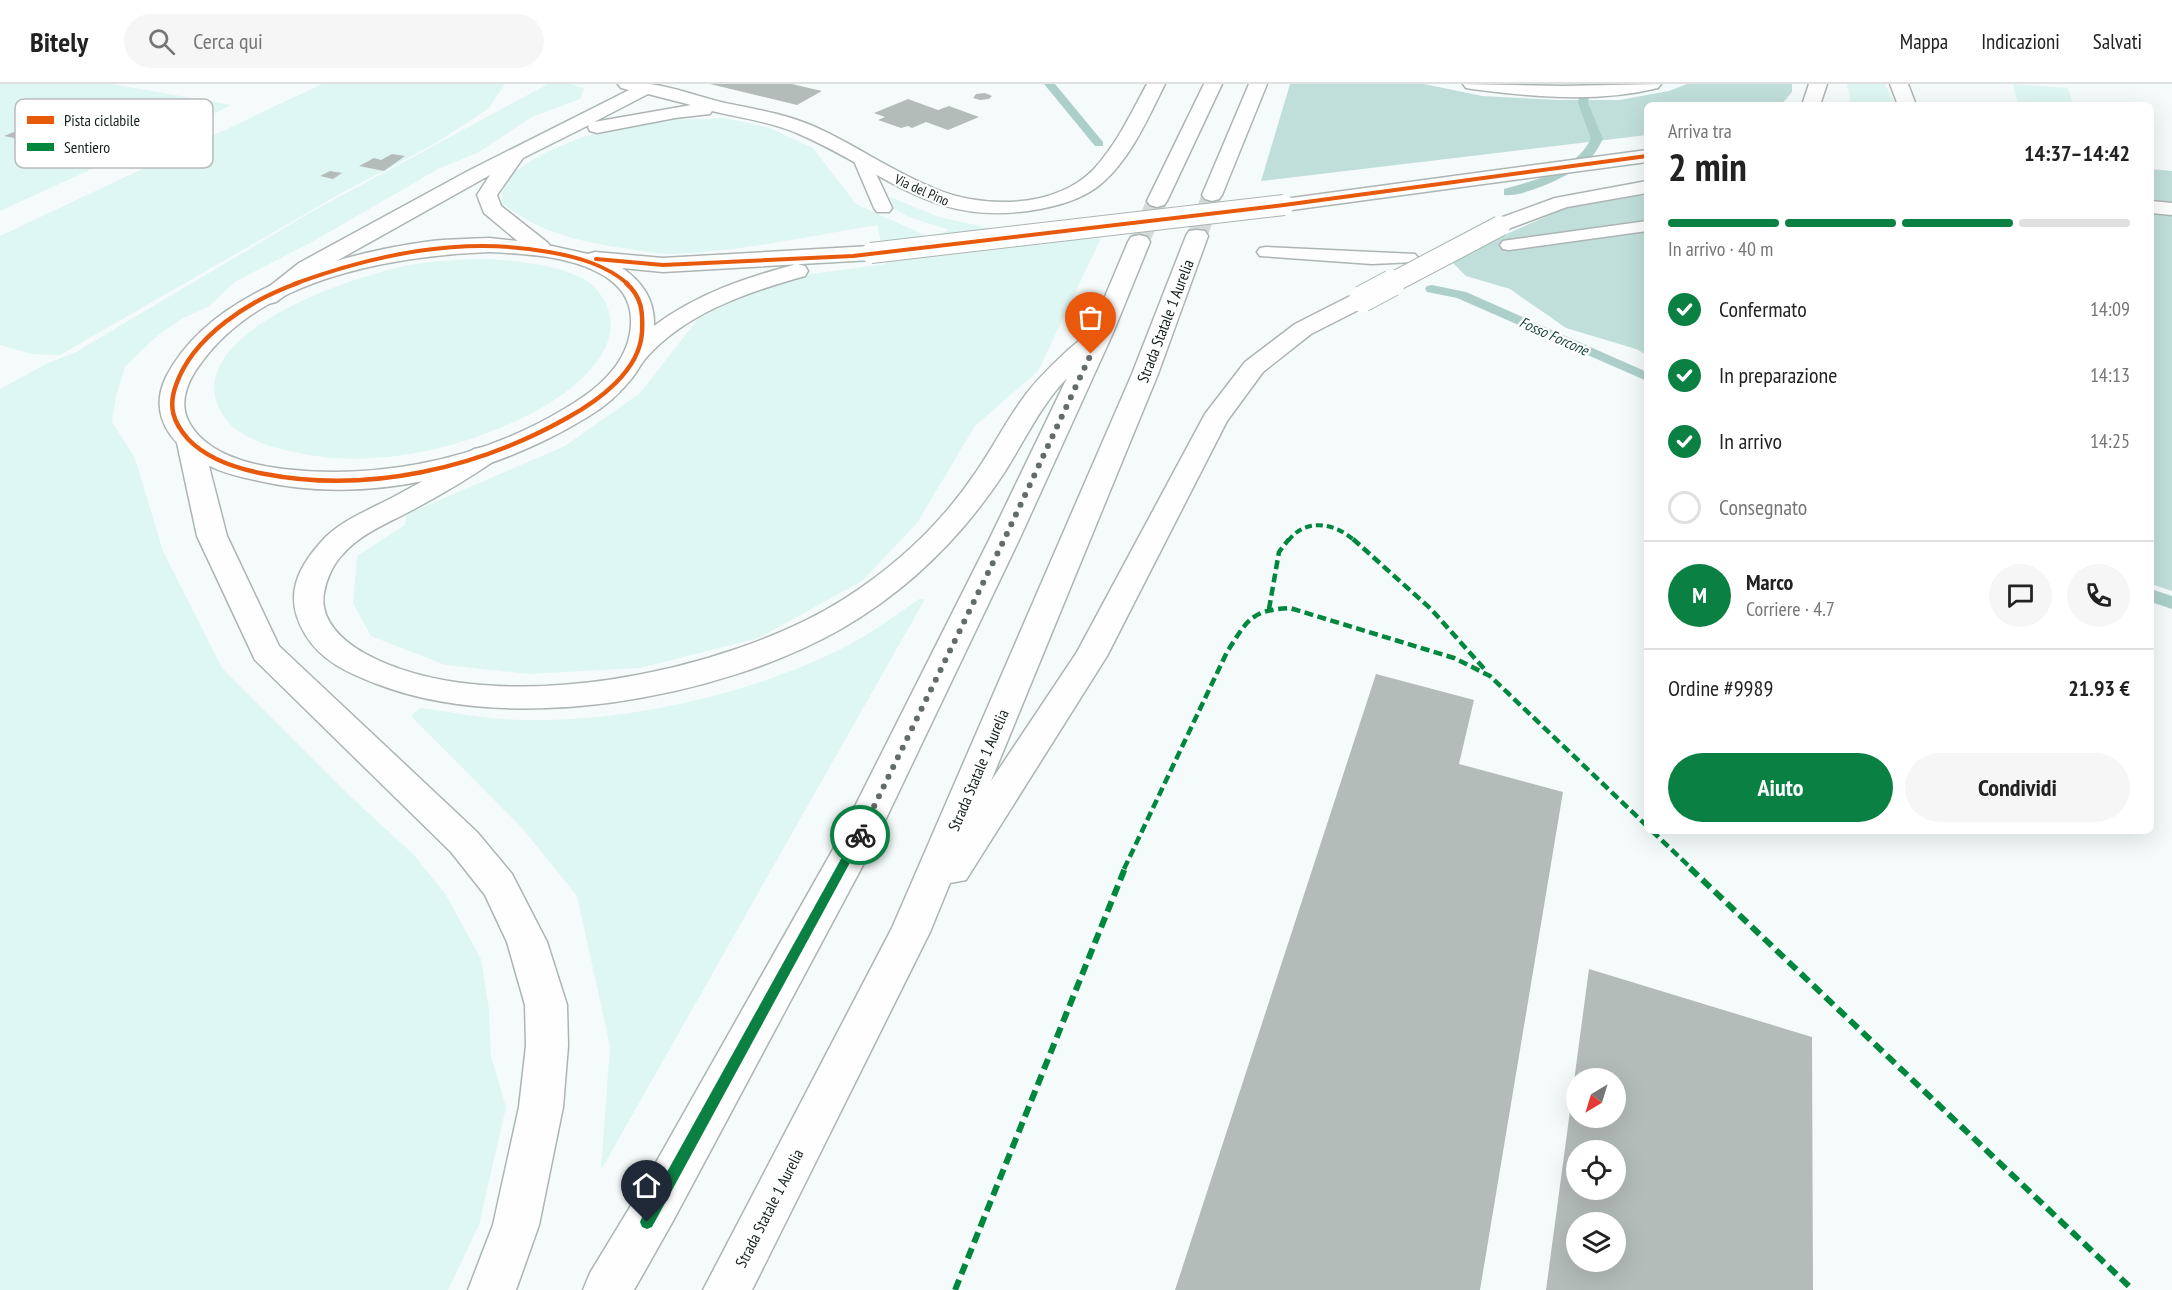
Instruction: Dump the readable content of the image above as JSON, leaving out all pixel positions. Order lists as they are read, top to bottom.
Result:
{
  "streets": {
    "main road": ["Via del Pino", "Strada Statale 1 Aurelia"]
  },
  "water": ["Fosso Forcone"],
  "legend": ["Pista ciclabile", "Sentiero"],
  "north": "bottom left",
  "page": {
    "header": "Bitely",
    "search": "Cerca qui",
    "nav": ["Mappa", "Indicazioni", "Salvati"],
    "heading": ["2 min", "Arriva tra", "14:37–14:42"],
    "panel": [
      "Marco",
      "Corriere · 4.7",
      "Ordine #9989",
      "21.93 €"
    ],
    "bar": "In arrivo · 40 m",
    "list": [
      ["Confermato", "14:09"],
      ["In preparazione", "14:13"],
      ["In arrivo", "14:25"],
      "Consegnato"
    ],
    "round": "M",
    "buttons": ["Aiuto", "Condividi"]
  }
}
